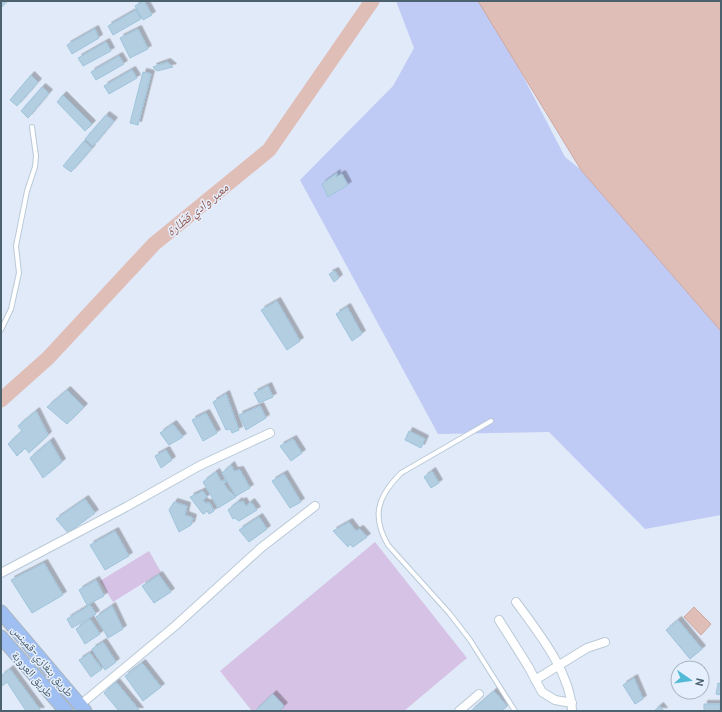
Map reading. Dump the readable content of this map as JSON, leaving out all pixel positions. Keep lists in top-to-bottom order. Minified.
{"streets":{"main road":["طريق بنغازي-قمينس","طريق العروبة"]},"water":["معبر وادي قطّارة"],"north":"right"}
